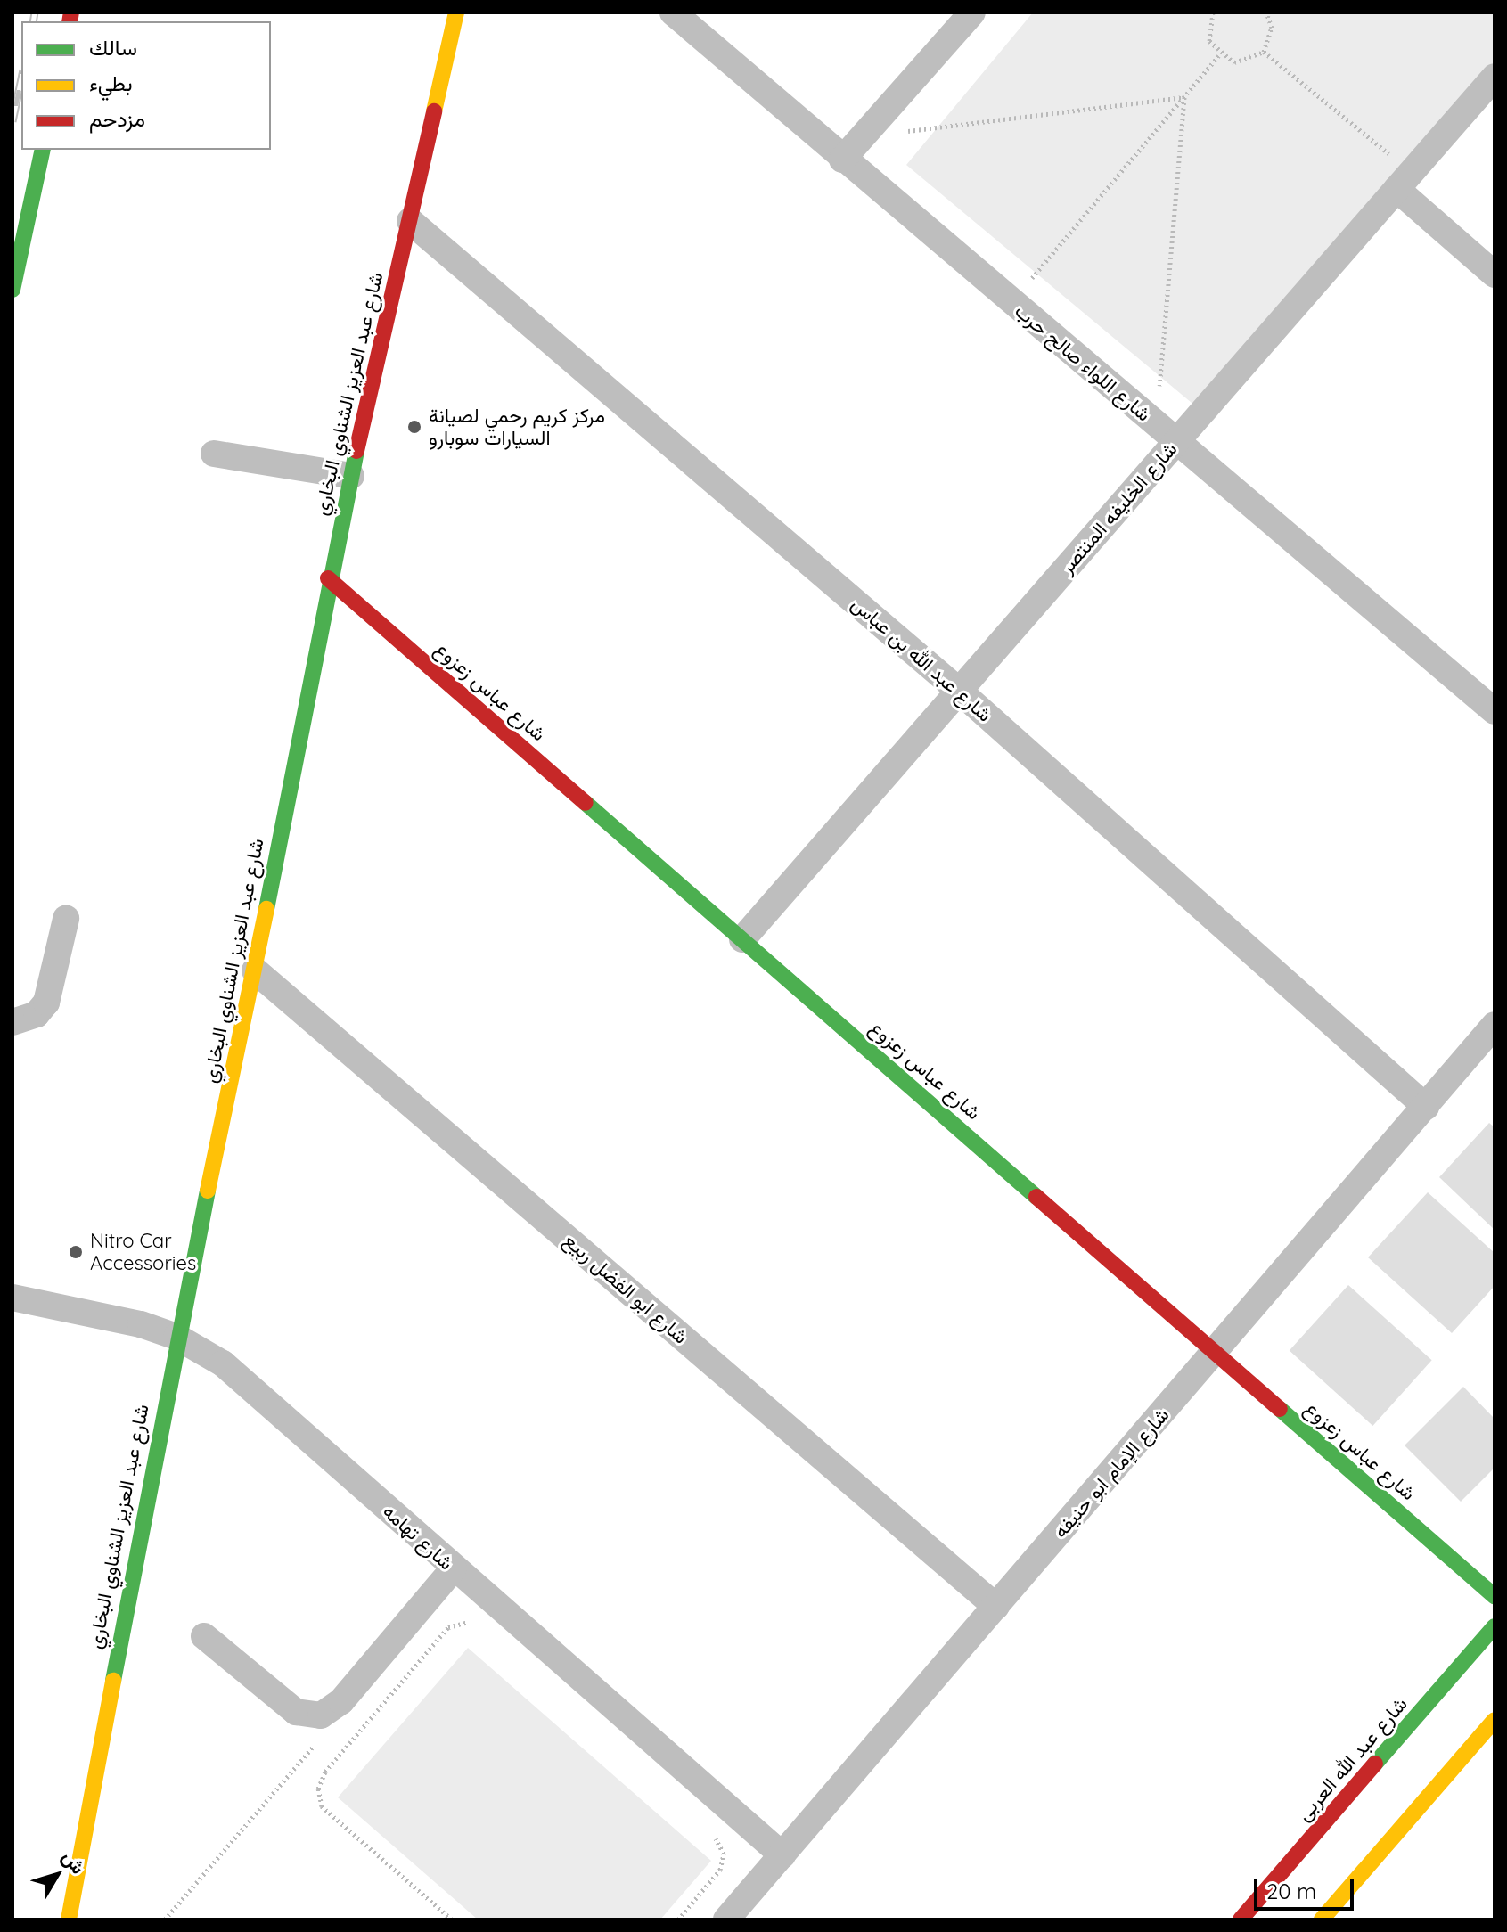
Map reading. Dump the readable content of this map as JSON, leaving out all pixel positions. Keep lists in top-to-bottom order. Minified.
{"streets":{"street":["شارع اللواء صالح حرب","شارع عبد العزيز الشناوي البخاري","شارع الخليفه المنتصر","شارع عبد الله بن عباس","شارع عباس زعزوع","شارع ابو الفضل ربيع","شارع الإمام ابو حنيفه","شارع تهامه","شارع عبد الله العربى"]},"crossings":[["شارع اللواء صالح حرب","شارع الخليفه المنتصر"],["شارع عبد العزيز الشناوي البخاري","شارع عبد الله بن عباس"],["شارع عبد العزيز الشناوي البخاري","شارع عباس زعزوع"],["شارع عبد العزيز الشناوي البخاري","شارع ابو الفضل ربيع"],["شارع عبد العزيز الشناوي البخاري","شارع تهامه"],["شارع الخليفه المنتصر","شارع عبد الله بن عباس"],["شارع الخليفه المنتصر","شارع عباس زعزوع"],["شارع عبد الله بن عباس","شارع الإمام ابو حنيفه"],["شارع عباس زعزوع","شارع الإمام ابو حنيفه"],["شارع ابو الفضل ربيع","شارع الإمام ابو حنيفه"],["شارع الإمام ابو حنيفه","شارع تهامه"]],"places":["مركز كريم رحمي لصيانة السيارات سوبارو","Nitro Car Accessories"],"legend":["سالك","بطيء","مزدحم"],"scale_bar":"20 m","north":"top right"}
